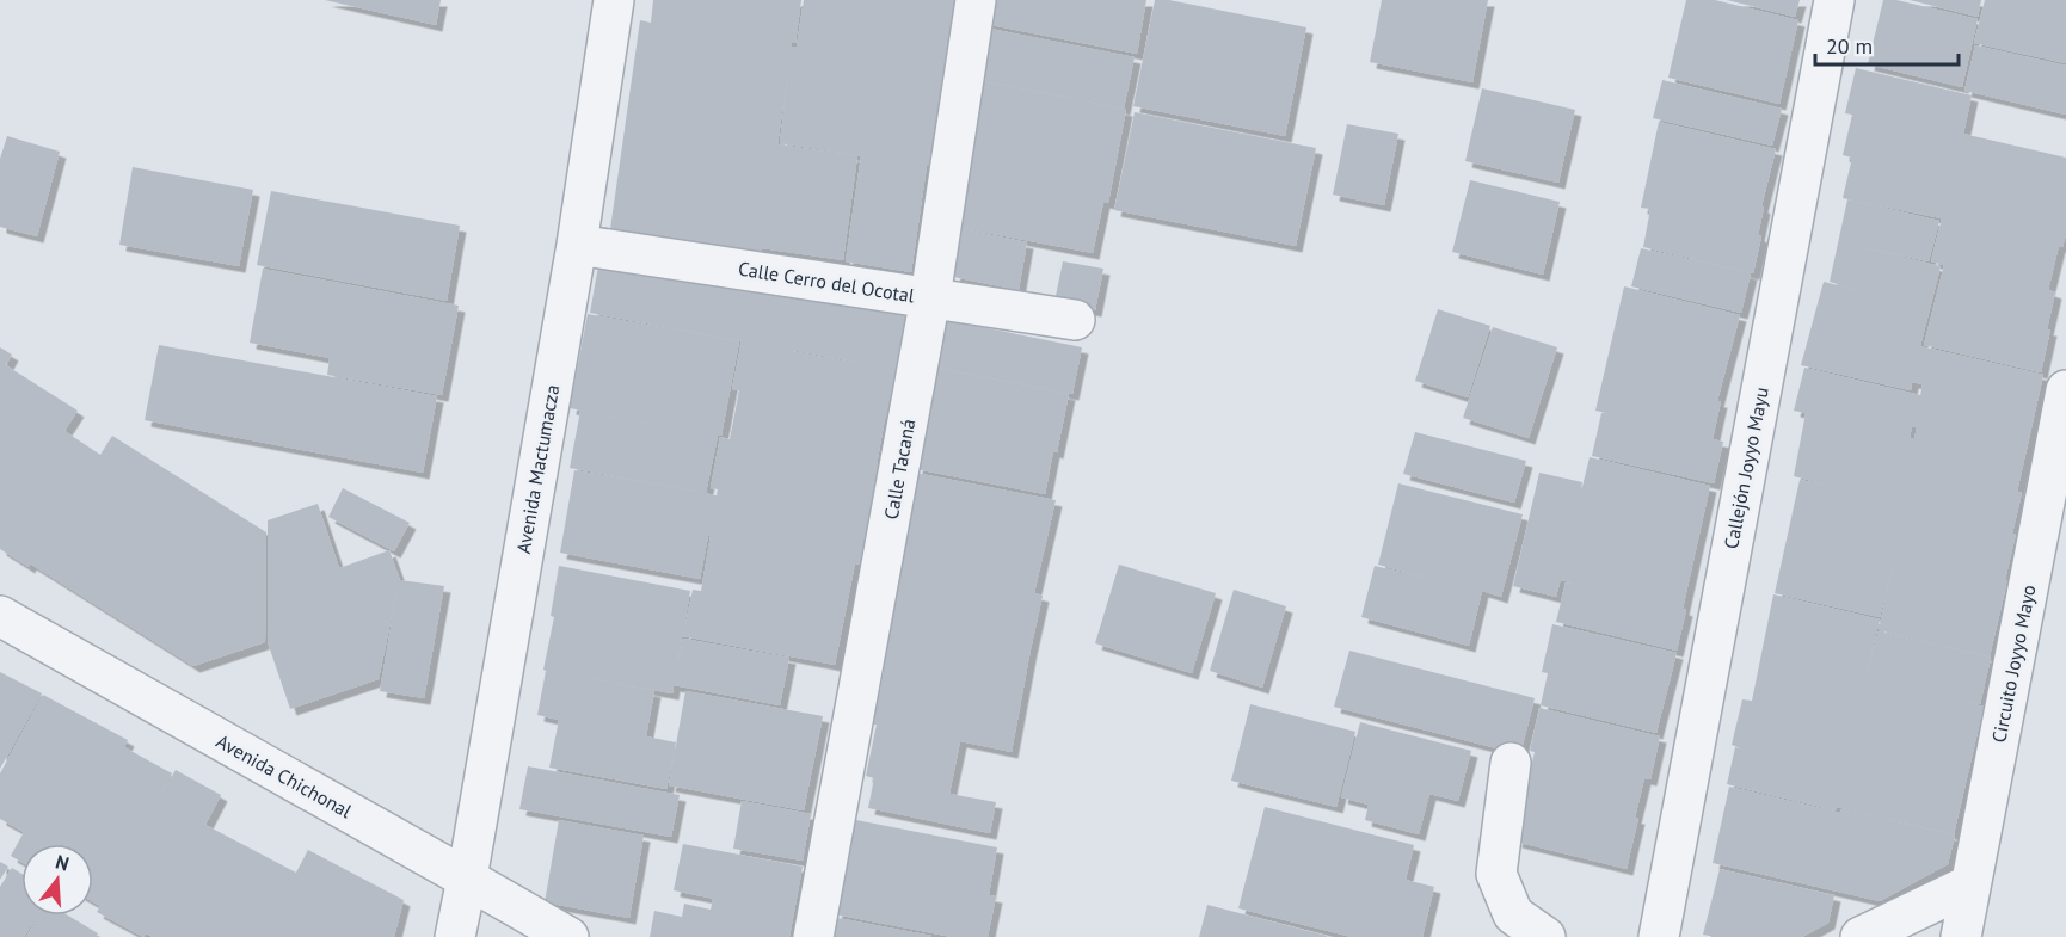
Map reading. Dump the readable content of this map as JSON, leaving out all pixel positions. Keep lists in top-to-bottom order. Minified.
{"streets":{"street":["Calle Cerro del Ocotal","Callejón Joyyo Mayu","Avenida Mactumacza","Calle Tacaná","Circuito Joyyo Mayo","Avenida Chichonal"]},"crossings":[["Calle Cerro del Ocotal","Avenida Mactumacza"],["Calle Cerro del Ocotal","Calle Tacaná"],["Avenida Mactumacza","Avenida Chichonal"]],"scale_bar":"20 m","north":"top"}
